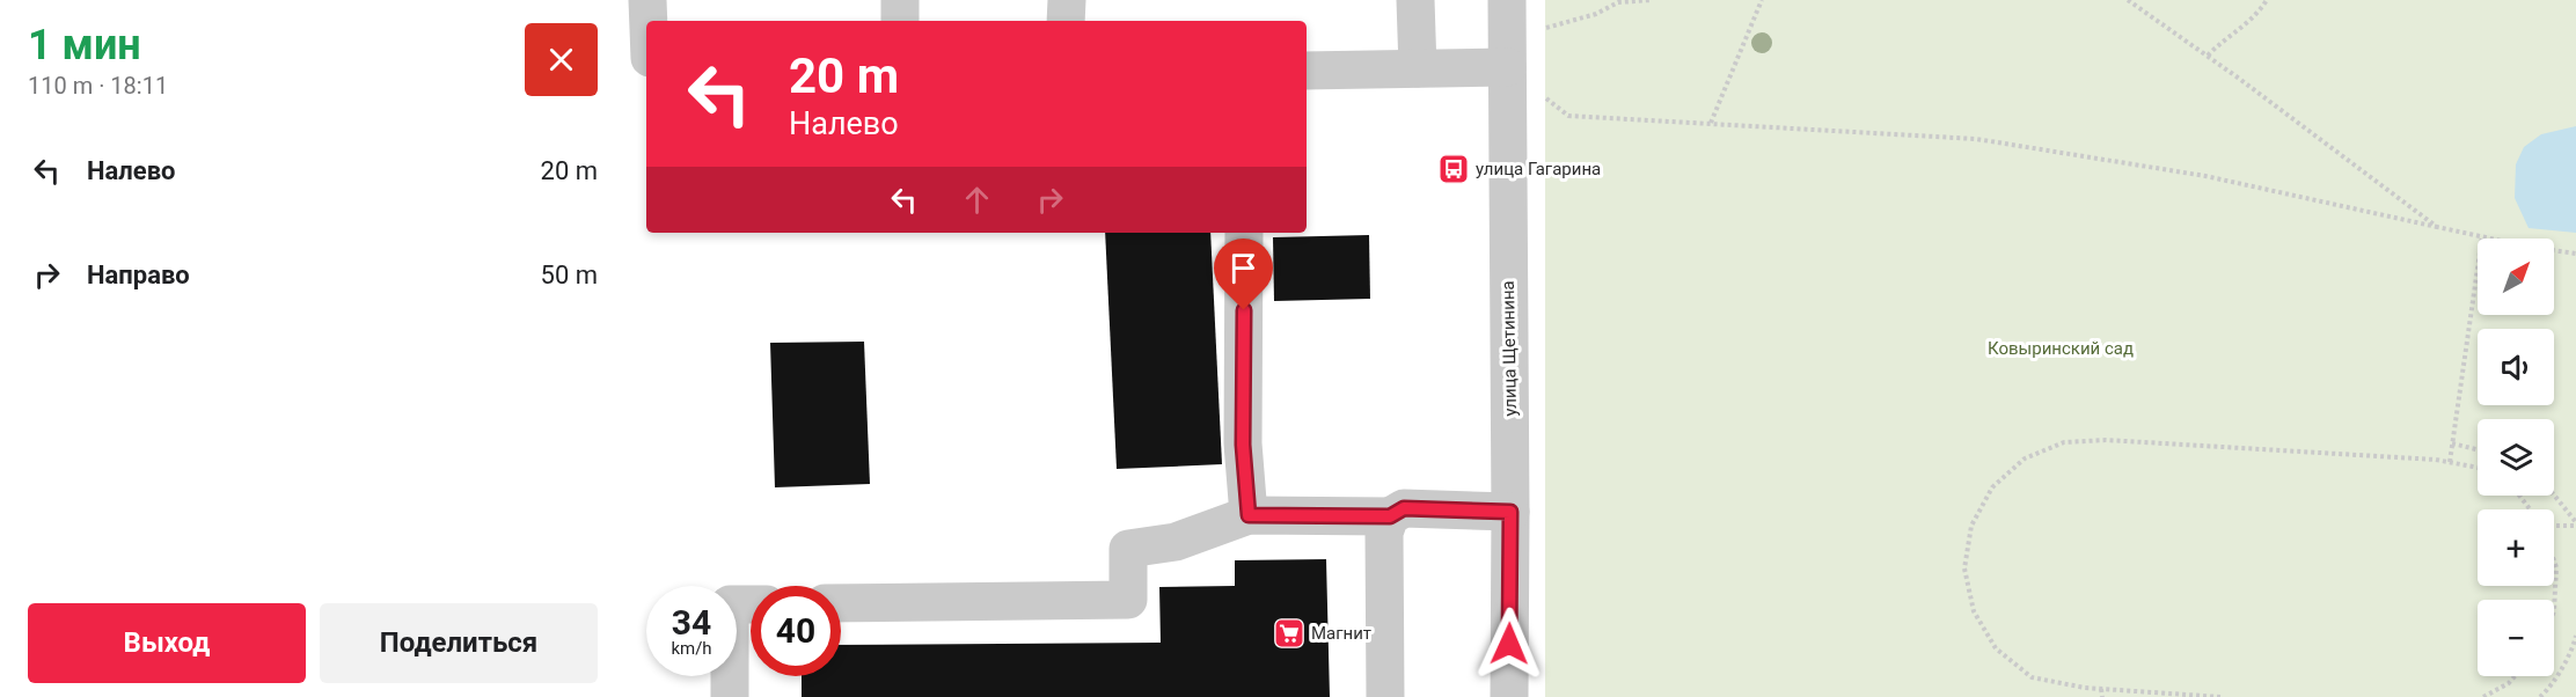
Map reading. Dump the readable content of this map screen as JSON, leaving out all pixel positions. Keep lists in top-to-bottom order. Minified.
{"streets":{"street":["улица Щетинина"]},"parks":["Ковыринский сад"],"places":{"bus stop":["улица Гагарина"],"supermarket":["Магнит"]},"north":"top right","page":{"heading":["1 мин","110 m · 18:11"],"turn":["20 m","Налево"],"list":[{"name":"Налево","value":"20 m"},{"name":"Направо","value":"50 m"}],"map_buttons":["+","−"],"speed":"34 km/h","limit":"40","buttons":["Выход","Поделиться"]}}
